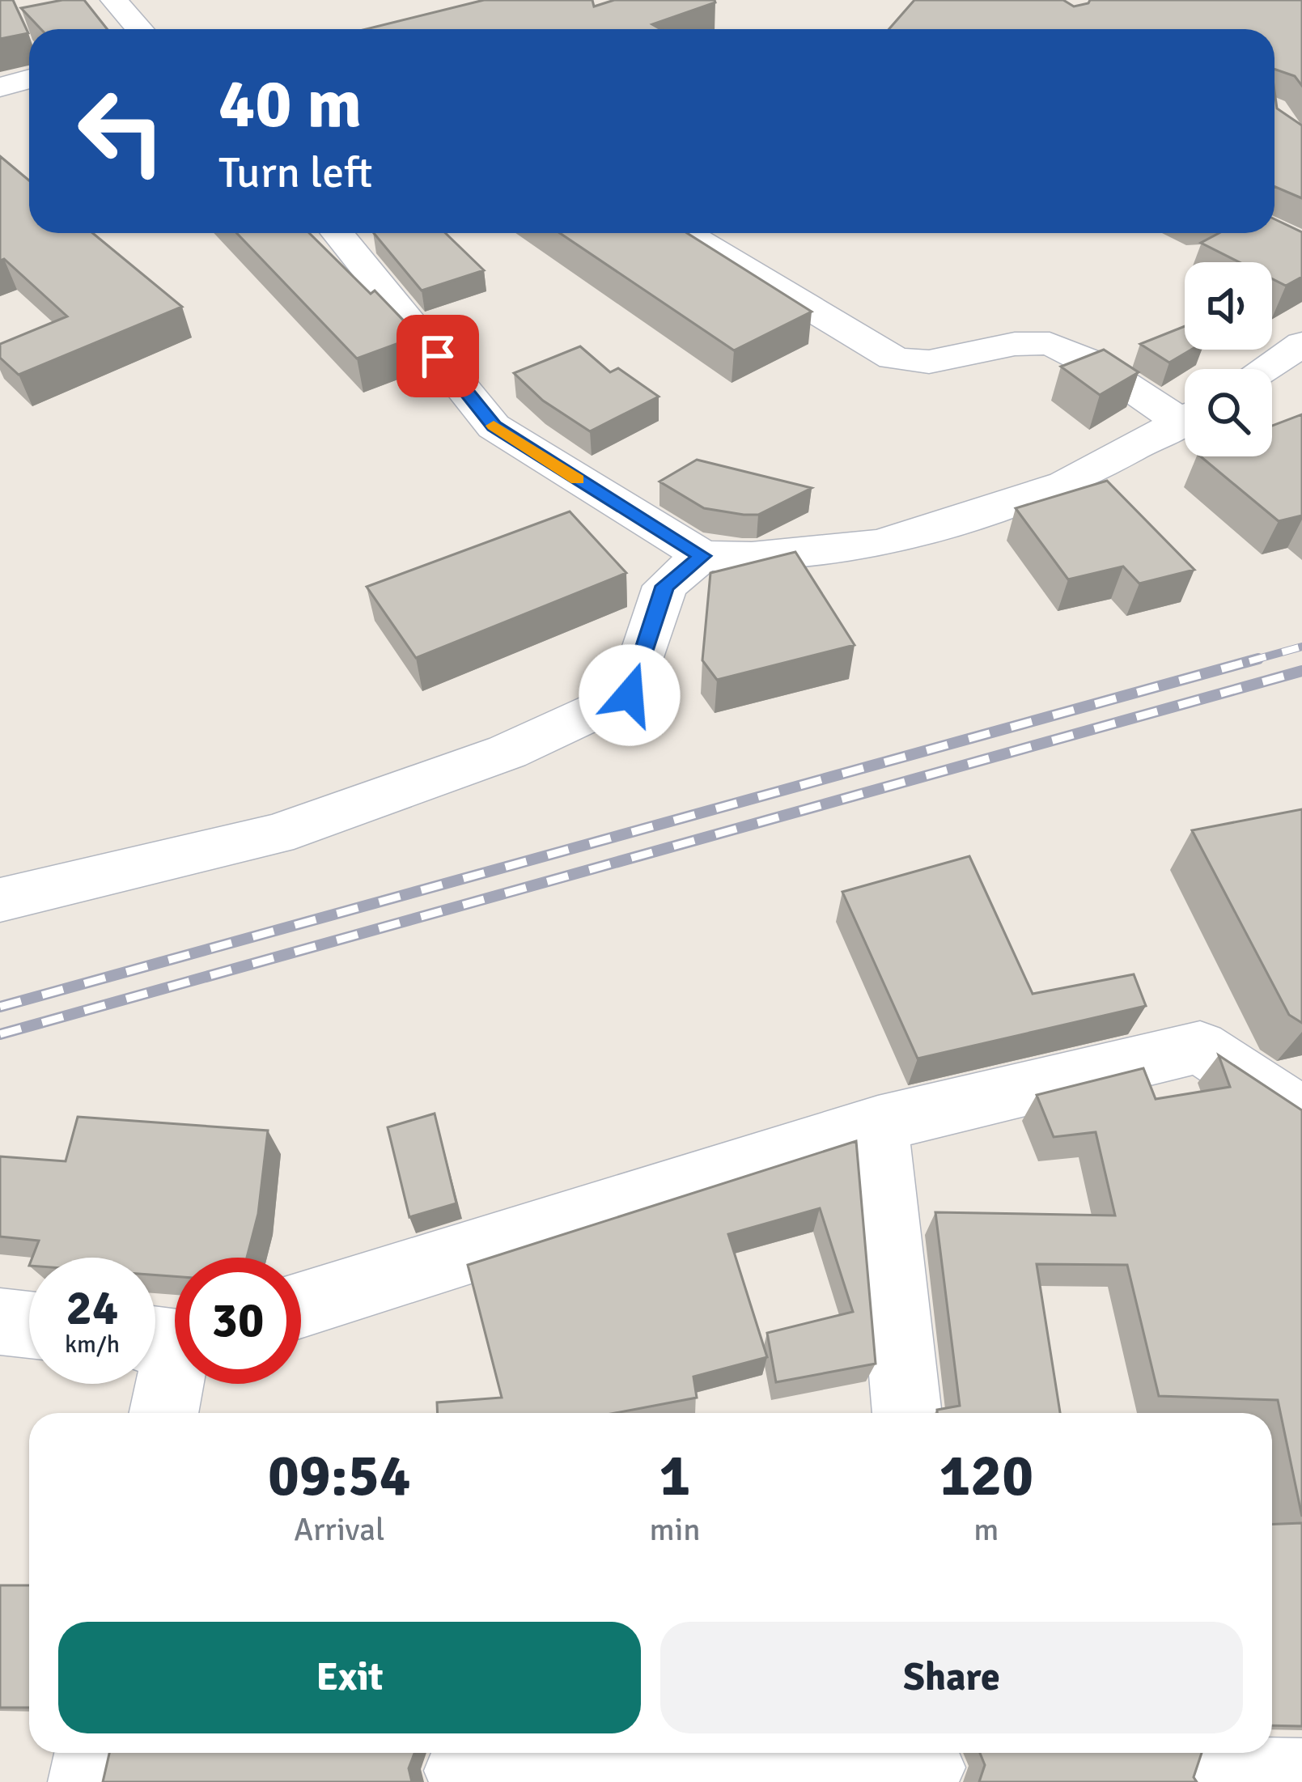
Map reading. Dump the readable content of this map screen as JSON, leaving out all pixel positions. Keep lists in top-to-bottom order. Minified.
{"page":{"turn":["40 m","Turn left"],"speed":"24 km/h","limit":"30","eta":["09:54","Arrival","1","min","120","m"],"buttons":["Exit","Share"]}}
